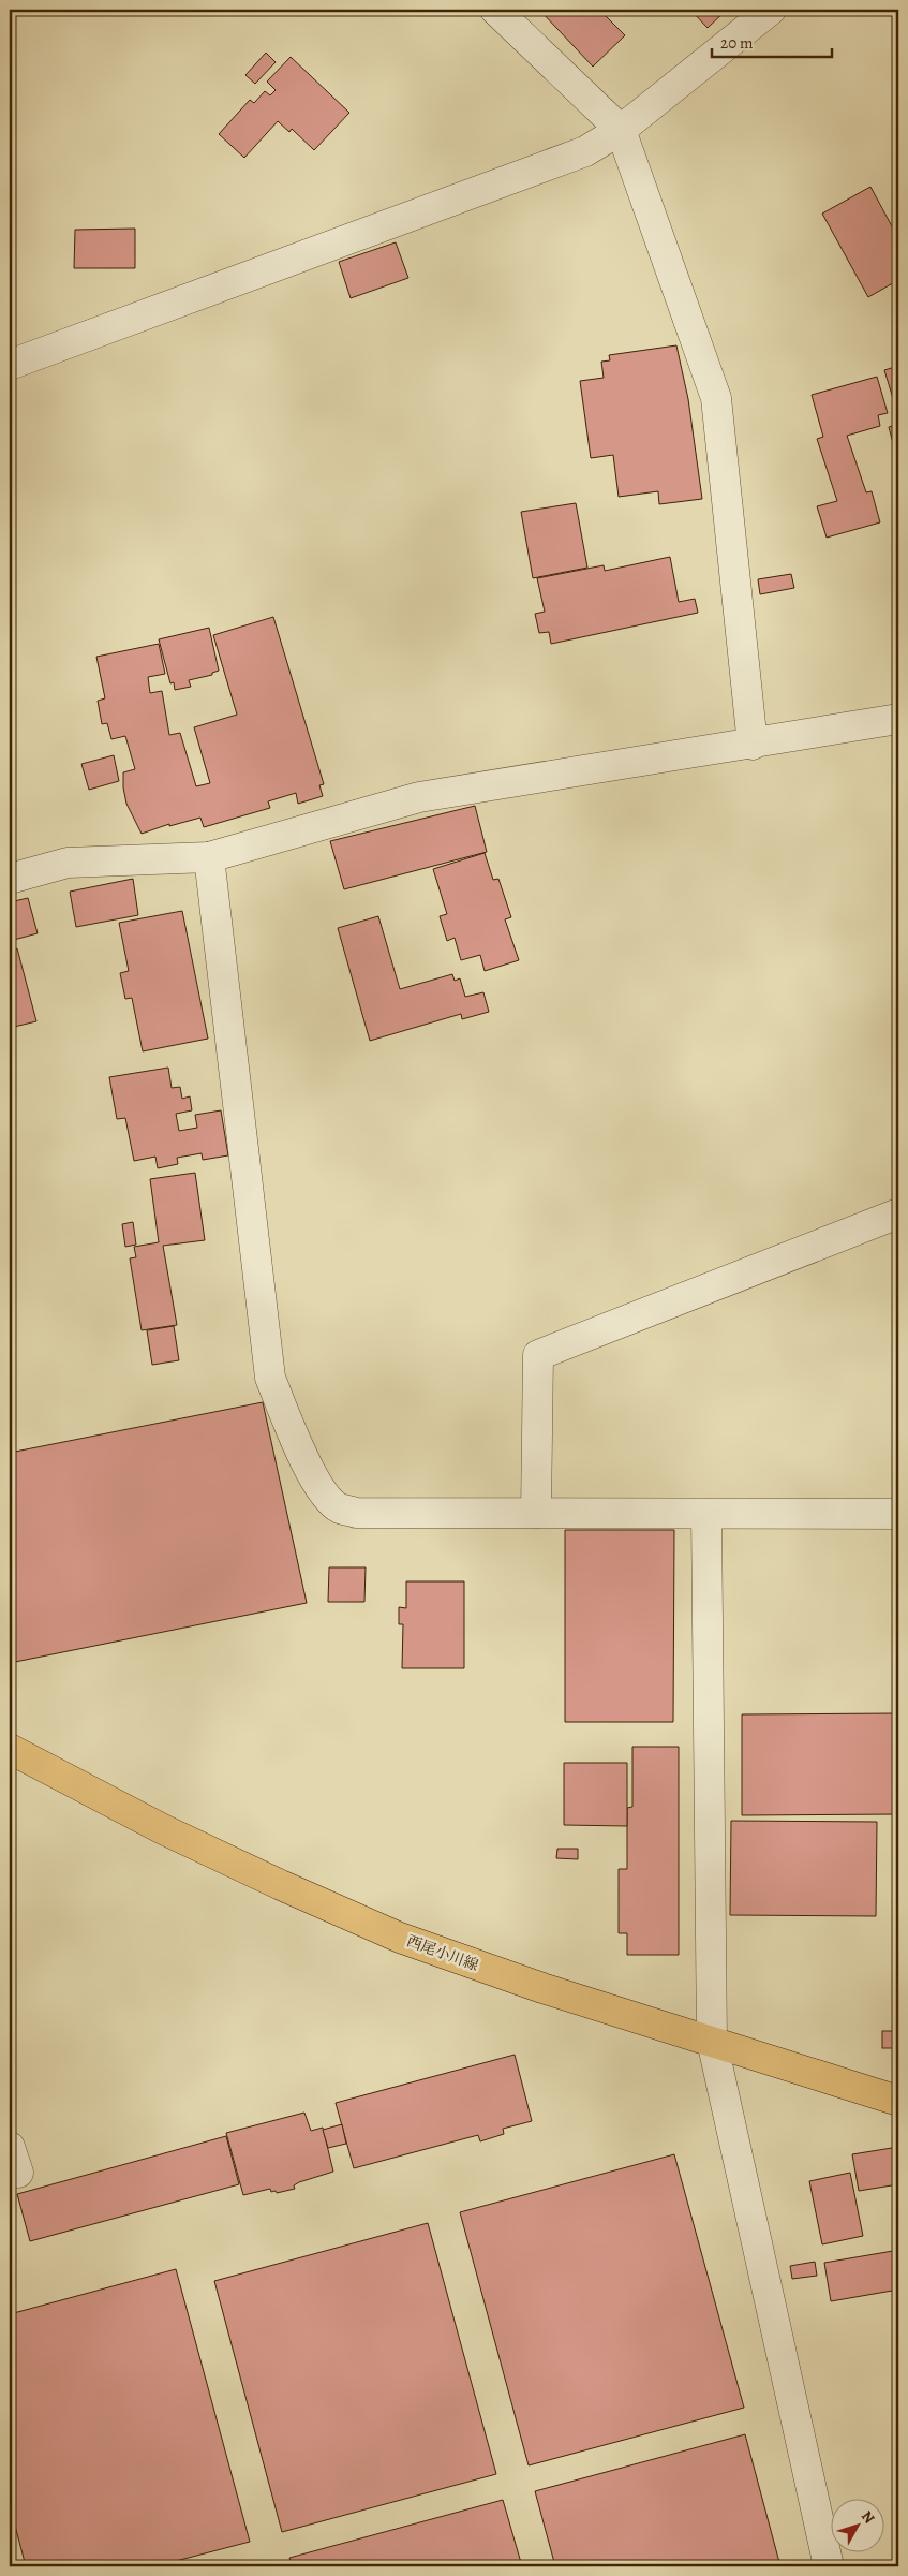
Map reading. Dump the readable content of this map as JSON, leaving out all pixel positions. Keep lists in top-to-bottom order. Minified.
{"streets":{"main road":["西尾小川線"]},"scale_bar":"20 m","north":"top right"}
